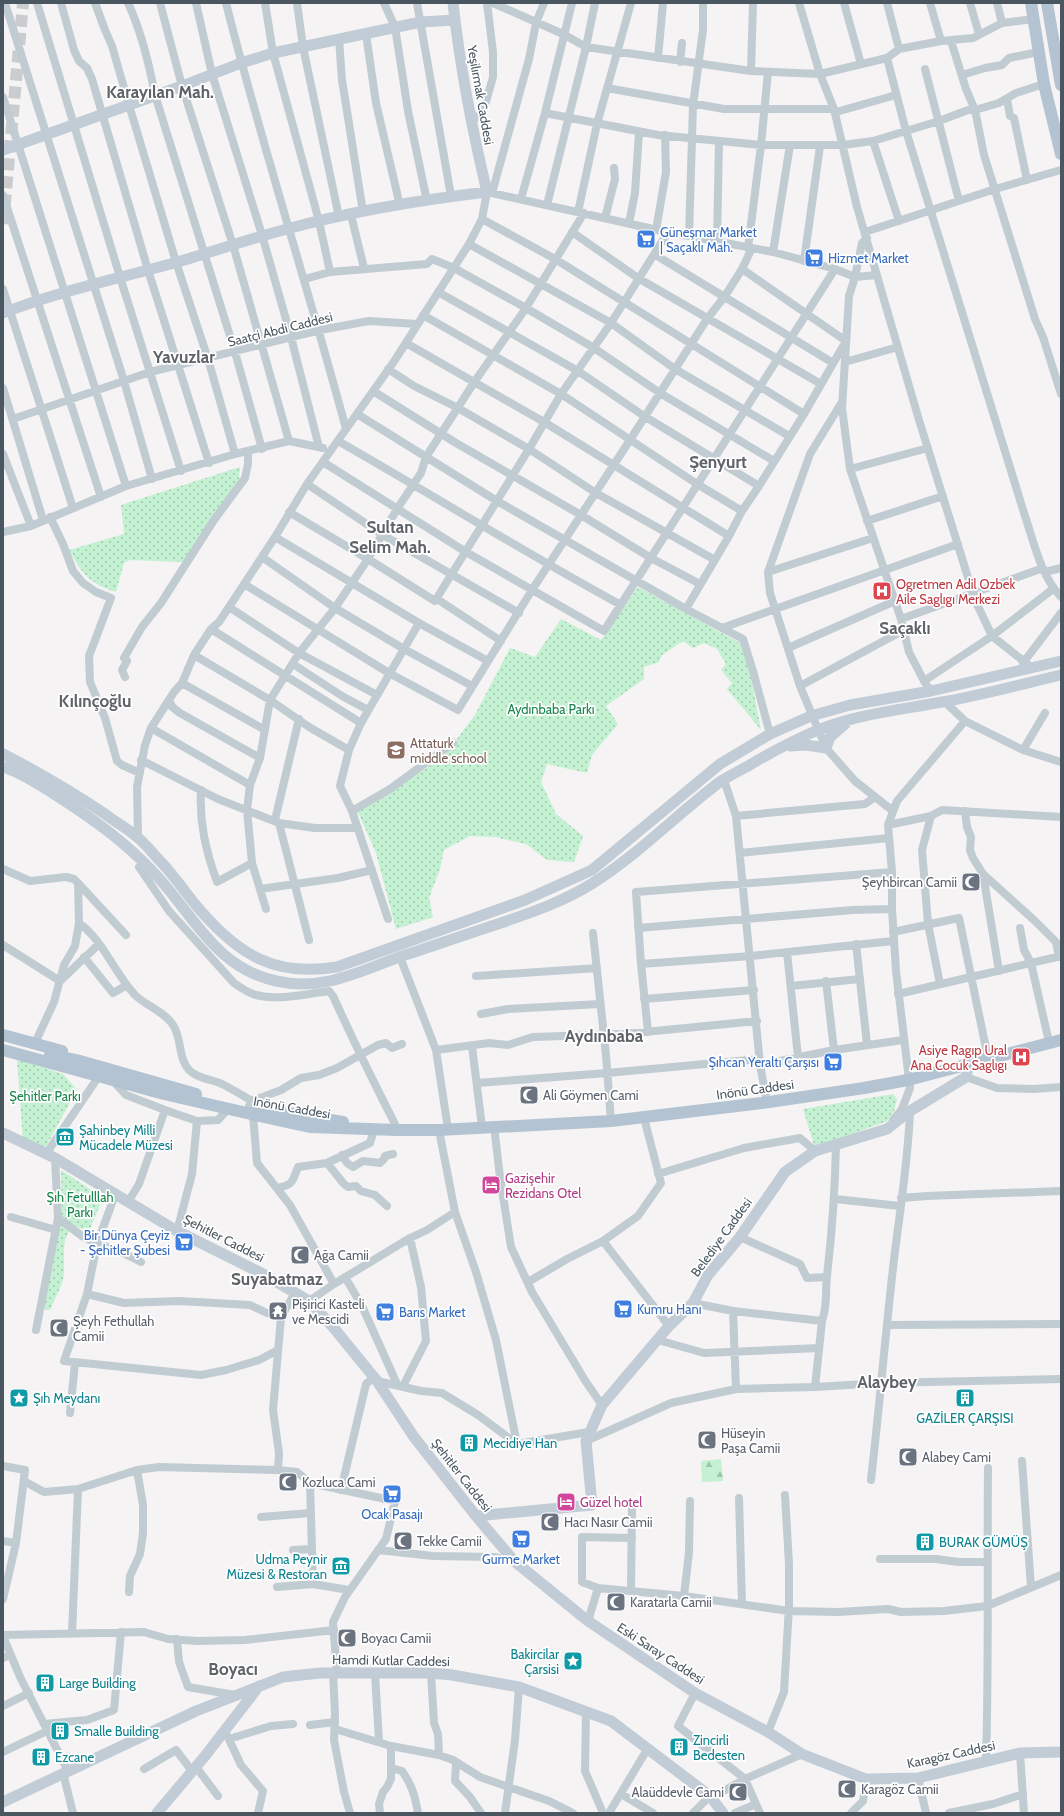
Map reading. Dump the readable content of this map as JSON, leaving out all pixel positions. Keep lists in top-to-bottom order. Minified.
{"streets":{"main road":["Inönü Caddesi"],"street":["Yeşilırmak Caddesi","Saatçi Abdi Caddesi","Belediye Caddesi","Şehitler Caddesi","Eski Saray Caddesi","Hamdi Kutlar Caddesi","Karagöz Caddesi"]},"crossings":[["Şehitler Caddesi","Eski Saray Caddesi"],["Eski Saray Caddesi","Karagöz Caddesi"]],"districts":["Karayılan Mah.","Yavuzlar","Şenyurt","Sultan Selim Mah.","Saçaklı","Kılınçoğlu","Aydınbaba","Suyabatmaz","Alaybey","Boyacı"],"parks":["Aydınbaba Parkı","Şehitler Parkı","Şıh Fetulllah Parkı"],"places":{"supermarket":["Güneşmar Market | Saçaklı Mah.","Hizmet Market","Şıhcan Yeraltı Çarşısı","Bir Dünya Çeyiz - Şehitler Şubesi","Kumru Hanı","Barıs Market","Ocak Pasajı","Gurme Market"],"hospital":["Ogretmen Adil Ozbek Aile Saglıgı Merkezi","Asiye Ragıp Ural Ana Cocuk Saglıgı"],"school or university":["Attaturk middle school"],"mosque":["Şeyhbircan Camii","Ali Göymen Cami","Ağa Camii","Şeyh Fethullah Camii","Hüseyin Paşa Camii","Alabey Cami","Kozluca Cami","Hacı Nasır Camii","Tekke Camii","Karatarla Camii","Boyacı Camii","Karagöz Camii","Alaüddevle Cami"],"museum":["Şahinbey Milli Mücadele Müzesi","Udma Peynir Müzesi & Restoran"],"hotel":["Gazişehir Rezidans Otel","Güzel hotel"],"temple":["Pişirici Kasteli ve Mescidi"],"place":["Şıh Meydanı","Bakircilar Çarsisi"],"building":["GAZİLER ÇARŞISI","Mecidiye Han","BURAK GÜMÜŞ","Large Building","Smalle Building","Zincirli Bedesten","Ezcane"]}}
